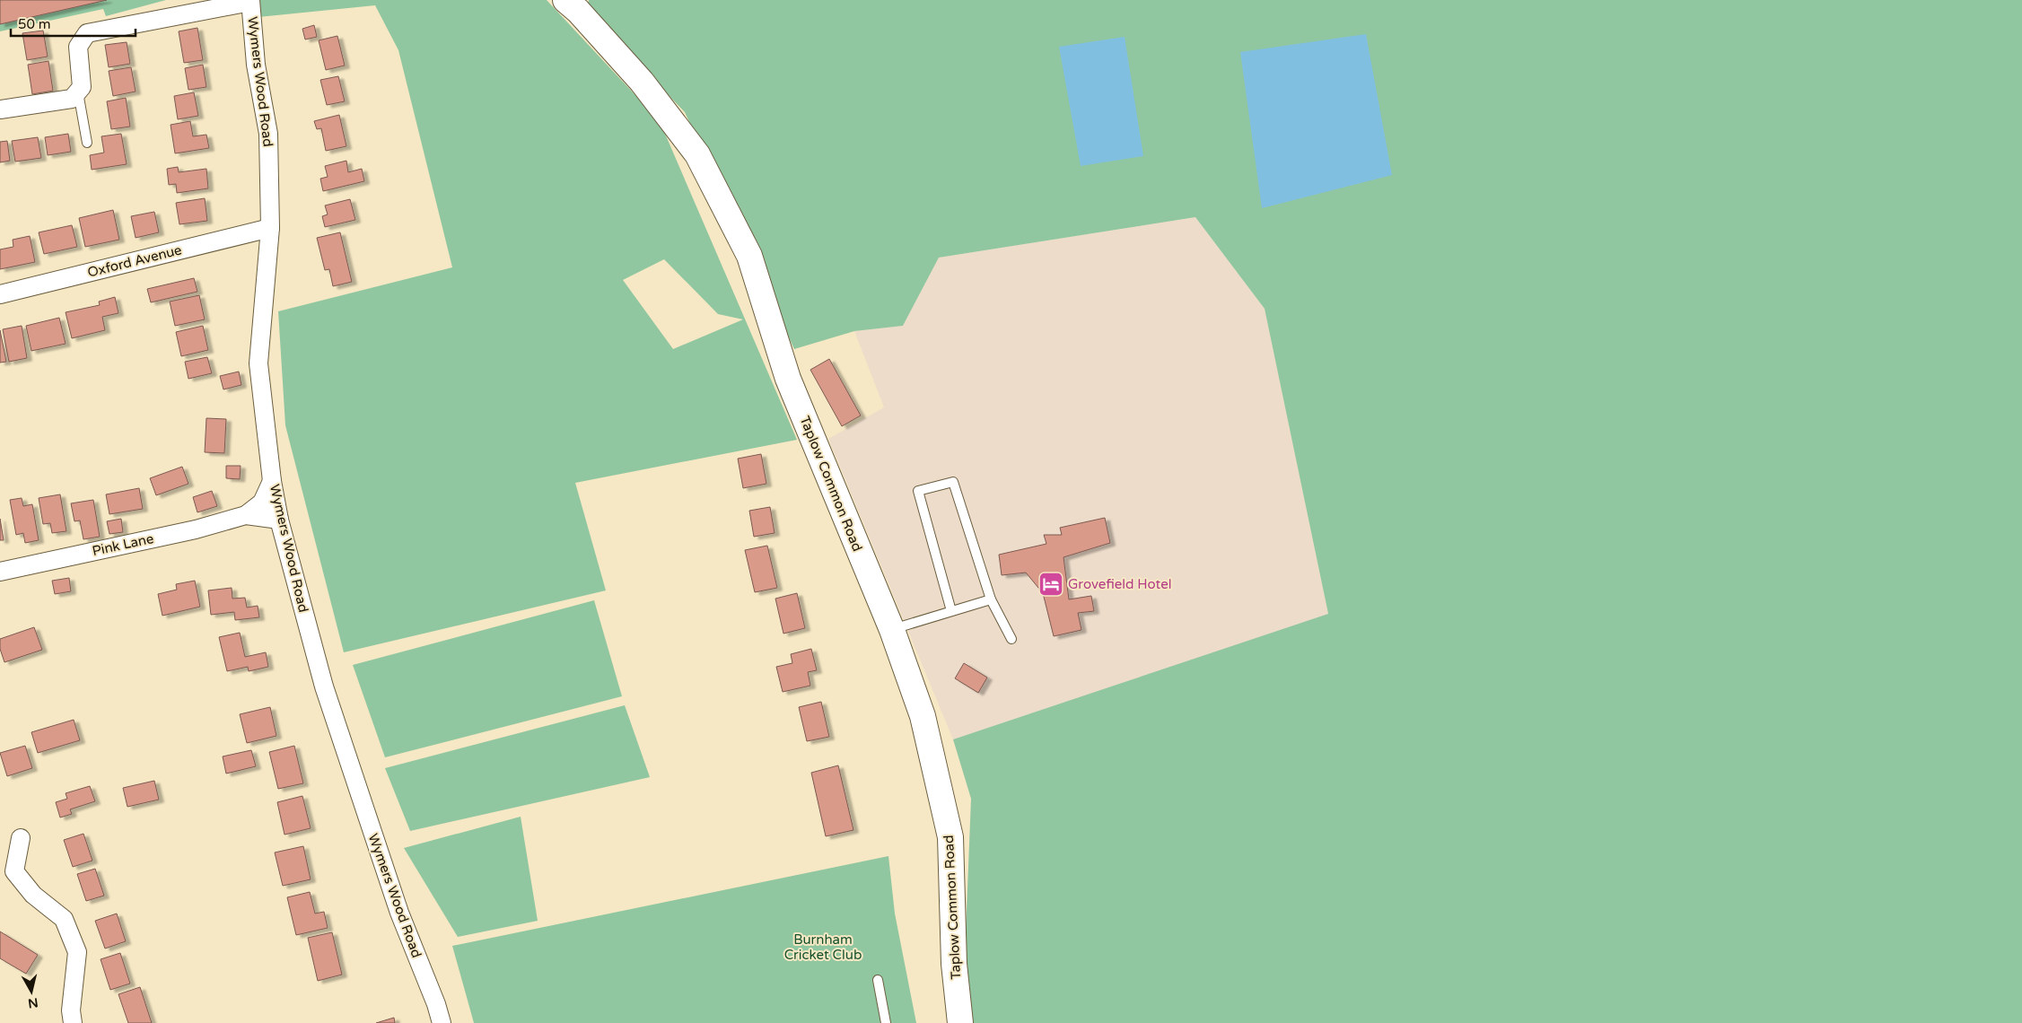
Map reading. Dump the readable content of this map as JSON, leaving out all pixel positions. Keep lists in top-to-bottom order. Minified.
{"streets":{"street":["Wymers Wood Road","Oxford Avenue","Taplow Common Road","Pink Lane"]},"crossings":[["Wymers Wood Road","Oxford Avenue"],["Wymers Wood Road","Pink Lane"]],"parks":["Burnham Cricket Club"],"places":{"hotel":["Grovefield Hotel"]},"scale_bar":"50 m","north":"bottom"}
